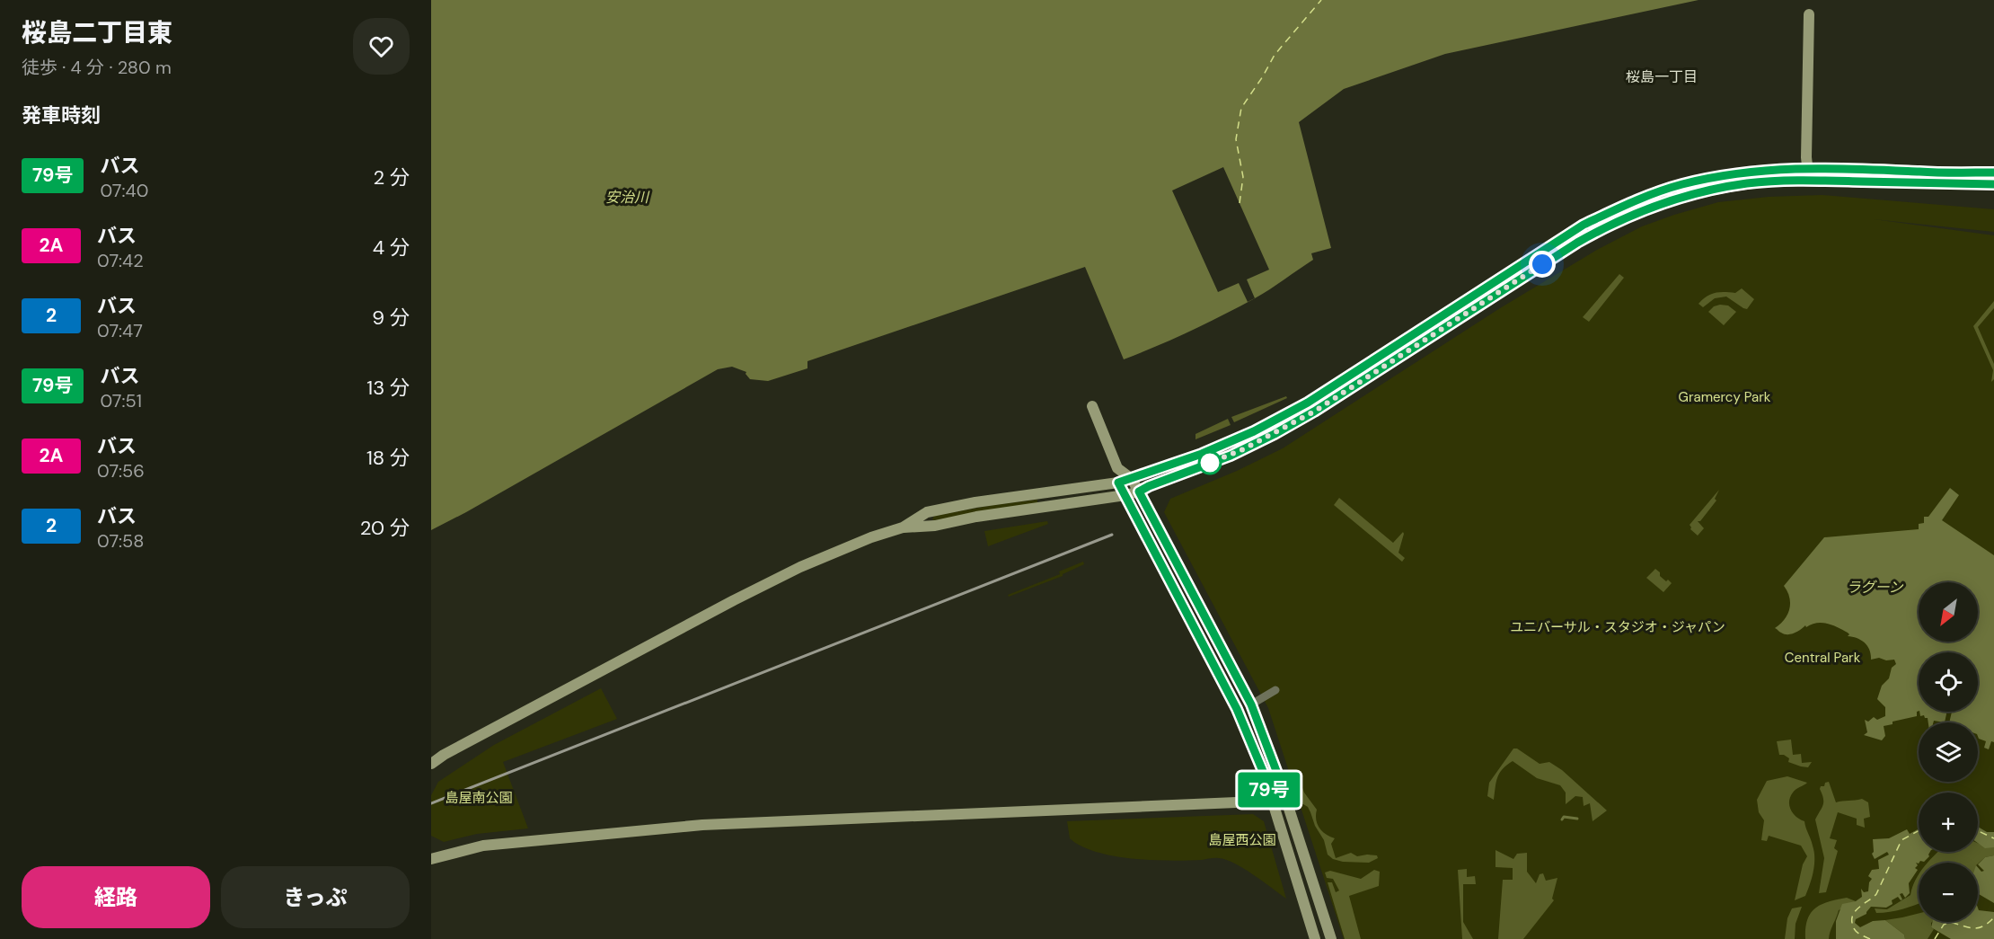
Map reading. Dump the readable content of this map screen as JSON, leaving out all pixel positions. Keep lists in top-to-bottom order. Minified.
{"districts":["桜島一丁目"],"water":["安治川","ラグーン"],"parks":["Gramercy Park","ユニバーサル・スタジオ・ジャパン","Central Park","島屋南公園","島屋西公園"],"lines":["bus line 79号"],"north":"bottom left","page":{"heading":[["桜島二丁目東","徒歩 · 4 分 · 280 m"],"発車時刻"],"on_map":"79号","list":[{"mark":"79号","name":"バス","note":"07:40","value":"2 分"},{"mark":"2A","name":"バス","note":"07:42","value":"4 分"},{"mark":"2","name":"バス","note":"07:47","value":"9 分"},{"mark":"79号","name":"バス","note":"07:51","value":"13 分"},{"mark":"2A","name":"バス","note":"07:56","value":"18 分"},{"mark":"2","name":"バス","note":"07:58","value":"20 分"}],"map_buttons":["+","−"],"buttons":["経路","きっぷ"]}}
